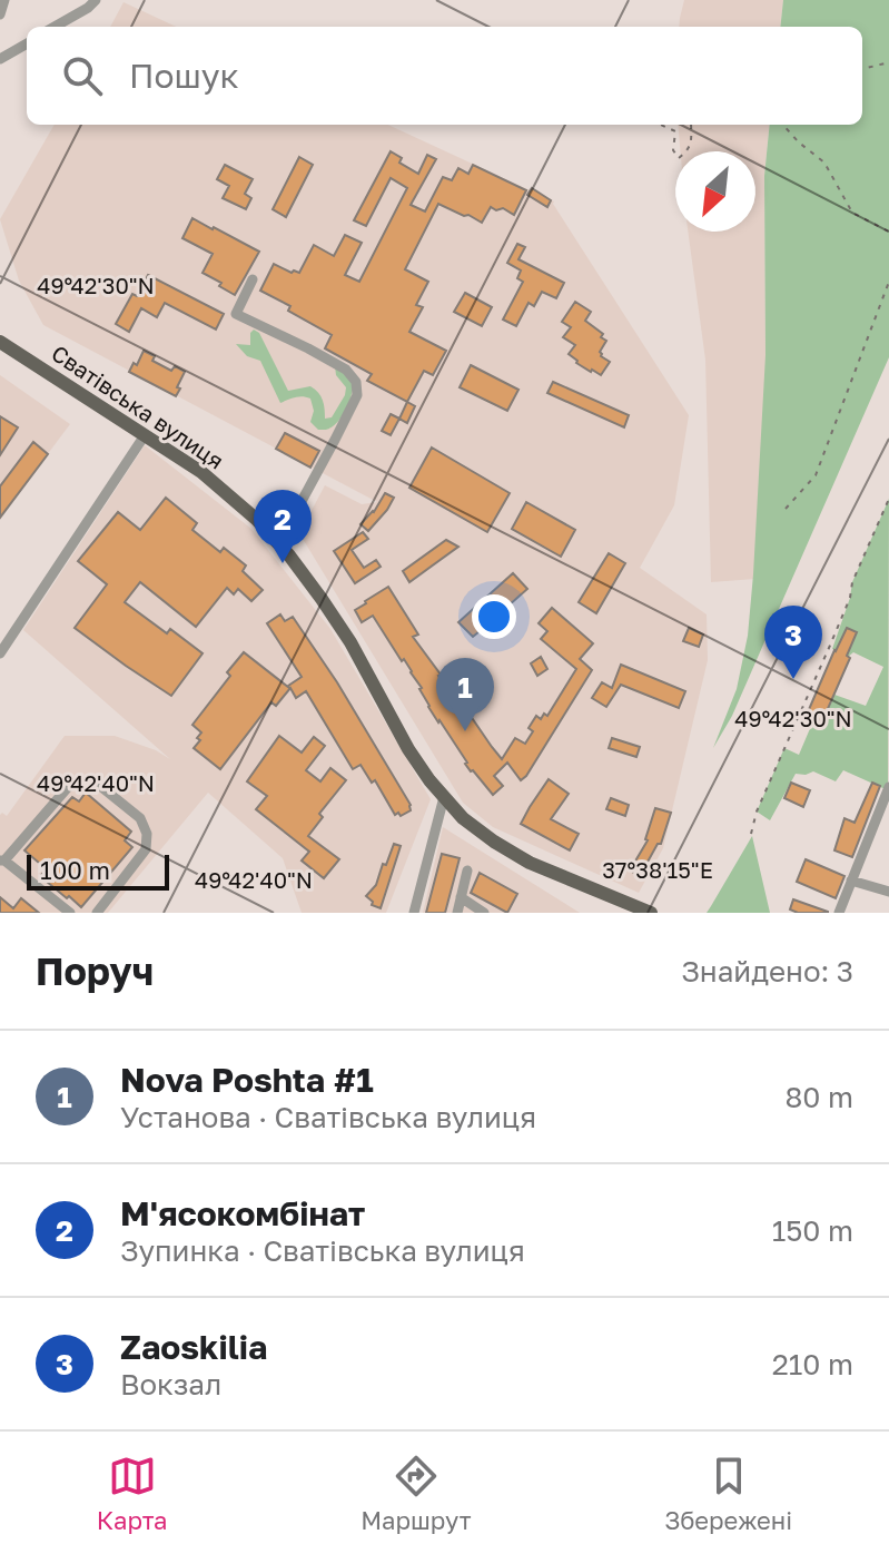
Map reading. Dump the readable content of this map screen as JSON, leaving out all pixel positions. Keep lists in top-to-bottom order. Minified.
{"streets":{"main road":["Сватівська вулиця"]},"scale_bar":"100 m","north":"bottom left","page":{"search":"Пошук","pins":["2","3","1"],"scale":"100 m","heading":["Поруч","Знайдено: 3"],"list":[{"mark":"1","name":"Nova Poshta #1","note":"Установа · Сватівська вулиця","value":"80 m"},{"mark":"2","name":"М'ясокомбінат","note":"Зупинка · Сватівська вулиця","value":"150 m"},{"mark":"3","name":"Zaoskilia","note":"Вокзал","value":"210 m"}],"nav":["Карта","Маршрут","Збережені"]},"coordinates":["49°42'30\"N","49°42'40\"N","37°38'15\"E"]}
